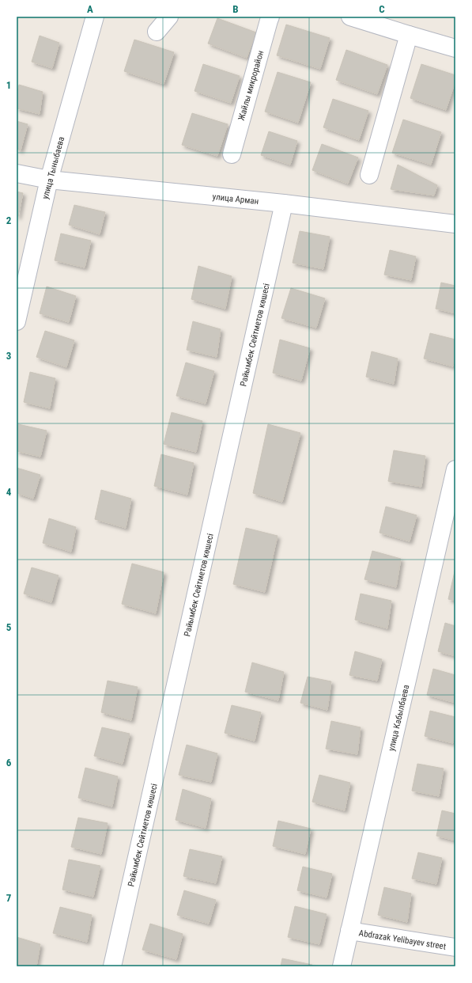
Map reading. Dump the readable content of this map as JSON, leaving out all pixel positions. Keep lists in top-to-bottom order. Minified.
{"streets":{"street":["Жайлы микрорайон","улица Тыныбаева","улица Арман","Райымбек Сейтметов көшесі","улица Кабылбаева","Abdrazak Yelibayev street"]},"crossings":[["улица Тыныбаева","улица Арман"],["улица Арман","Райымбек Сейтметов көшесі"],["улица Кабылбаева","Abdrazak Yelibayev street"]],"grid":{"columns":["A","B","C"],"rows":["1","2","3","4","5","6","7"]}}
